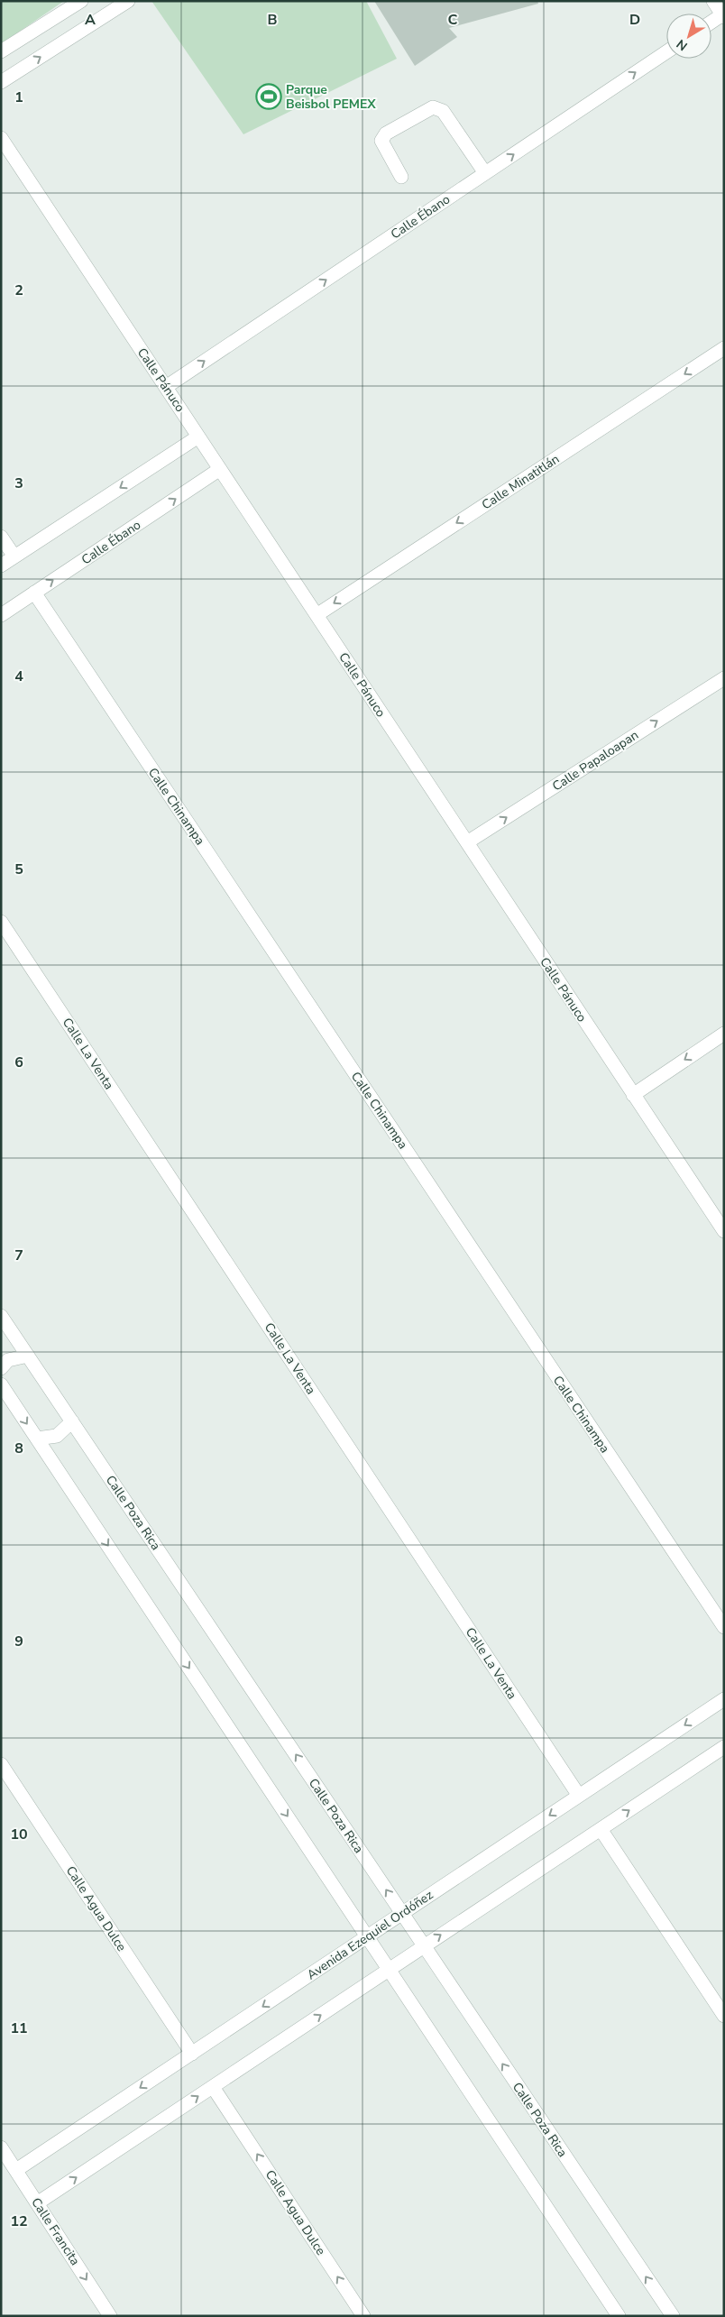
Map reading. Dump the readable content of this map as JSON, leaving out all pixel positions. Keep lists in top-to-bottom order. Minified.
{"streets":{"street":["Calle Ébano","Calle Pánuco","Calle Minatitlán","Calle Papaloapan","Calle Chinampa","Calle La Venta","Calle Poza Rica","Calle Agua Dulce","Avenida Ezequiel Ordóñez","Calle Francita"]},"crossings":[["Calle Ébano","Calle Pánuco"],["Calle Ébano","Calle Chinampa"],["Calle Pánuco","Calle Minatitlán"],["Calle Pánuco","Calle Papaloapan"],["Calle La Venta","Avenida Ezequiel Ordóñez"],["Calle Poza Rica","Avenida Ezequiel Ordóñez"],["Calle Agua Dulce","Avenida Ezequiel Ordóñez"],["Avenida Ezequiel Ordóñez","Calle Francita"]],"one_way":["Calle Ébano","Calle Minatitlán","Calle Papaloapan","Calle Agua Dulce","Calle Francita"],"places":{"sports":["Parque Beisbol PEMEX"]},"north":"bottom left","grid":{"columns":["A","B","C","D"],"rows":["1","2","3","4","5","6","7","8","9","10","11","12"]}}
